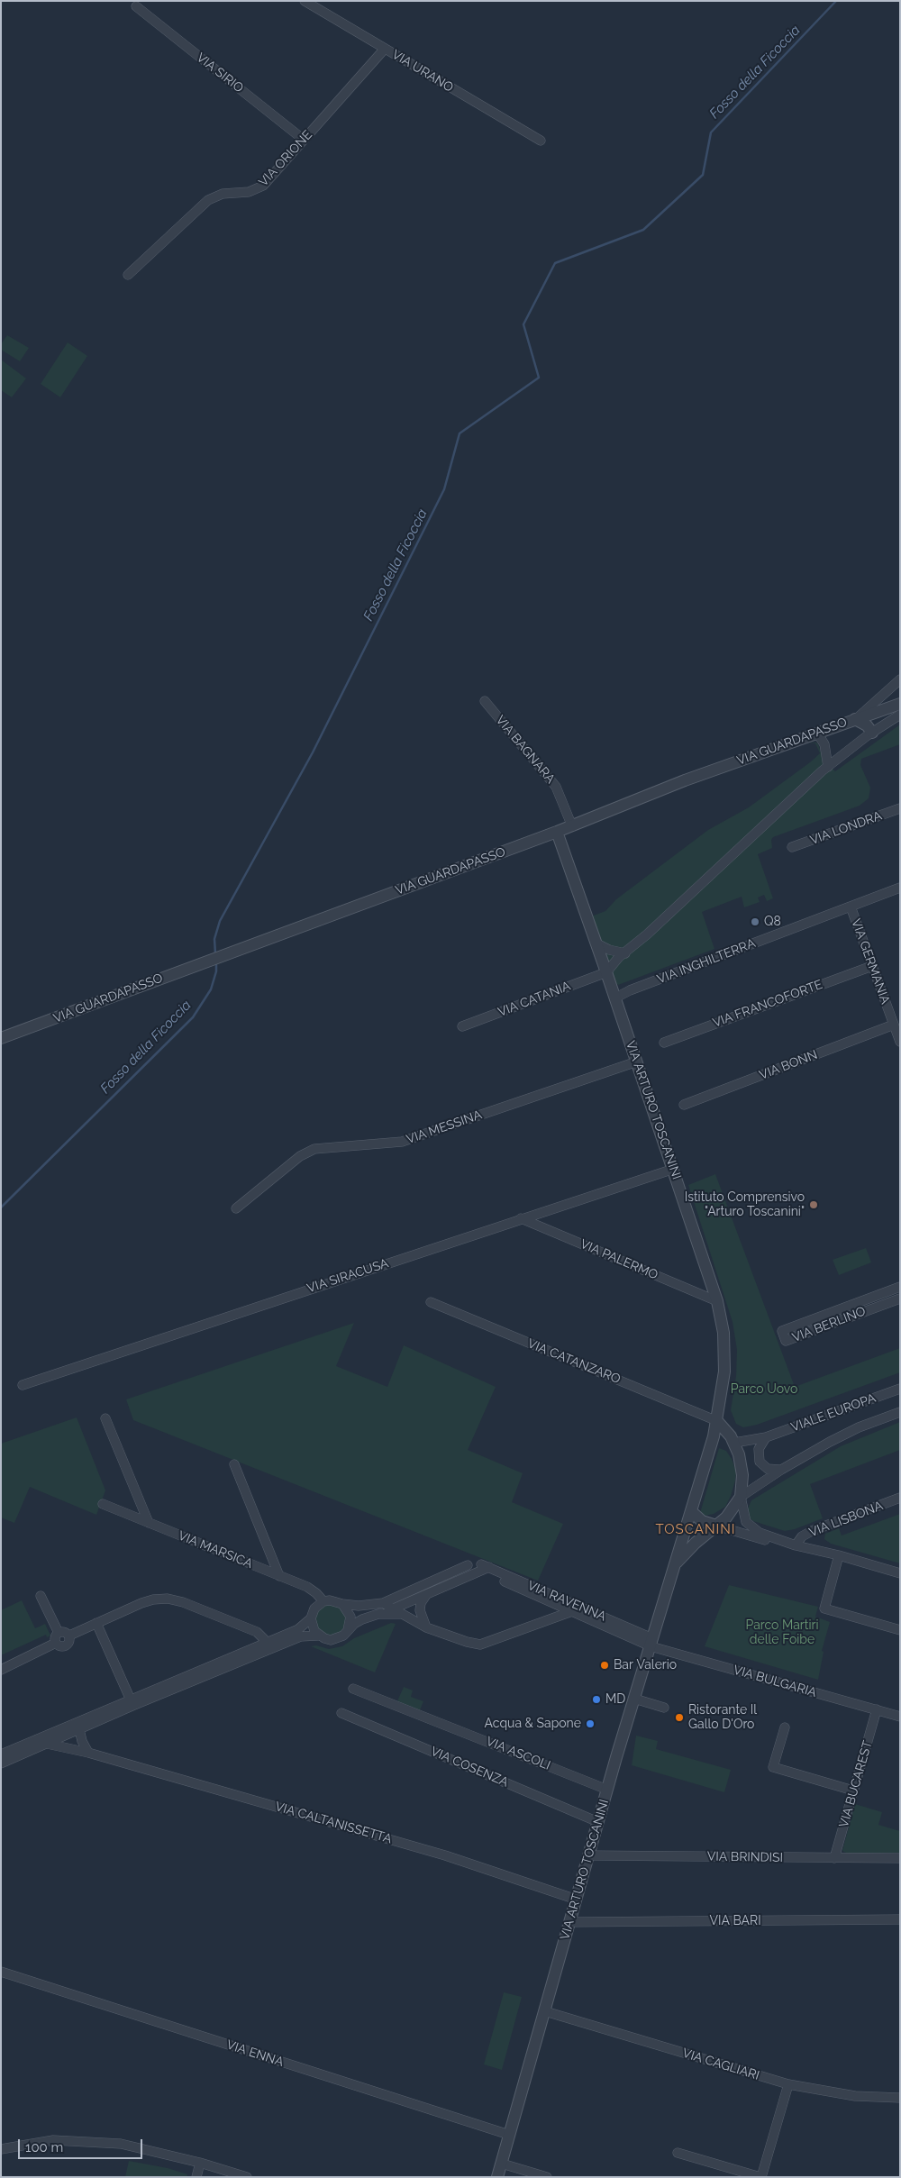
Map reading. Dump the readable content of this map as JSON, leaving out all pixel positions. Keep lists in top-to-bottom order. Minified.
{"streets":{"street":["VIA URANO","VIA SIRIO","VIA ORIONE","VIA GUARDAPASSO","VIA BAGNARA","VIA LONDRA","VIA INGHILTERRA","VIA GERMANIA","VIA CATANIA","VIA FRANCOFORTE","VIA BONN","VIA ARTURO TOSCANINI","VIA MESSINA","VIA PALERMO","VIA SIRACUSA","VIA BERLINO","VIA CATANZARO","VIALE EUROPA","VIA LISBONA","VIA MARSICA","VIA RAVENNA","VIA BULGARIA","VIA ASCOLI","VIA COSENZA","VIA BUCAREST","VIA CALTANISSETTA","VIA BRINDISI","VIA BARI","VIA ENNA","VIA CAGLIARI"]},"crossings":[["VIA URANO","VIA ORIONE"],["VIA SIRIO","VIA ORIONE"],["VIA GUARDAPASSO","VIA BAGNARA"],["VIA GUARDAPASSO","VIA ARTURO TOSCANINI"],["VIA INGHILTERRA","VIA GERMANIA"],["VIA INGHILTERRA","VIA ARTURO TOSCANINI"],["VIA GERMANIA","VIA FRANCOFORTE"],["VIA GERMANIA","VIA BONN"],["VIA CATANIA","VIA ARTURO TOSCANINI"],["VIA ARTURO TOSCANINI","VIA MESSINA"],["VIA ARTURO TOSCANINI","VIA PALERMO"],["VIA ARTURO TOSCANINI","VIA SIRACUSA"],["VIA ARTURO TOSCANINI","VIA CATANZARO"],["VIA ARTURO TOSCANINI","VIALE EUROPA"],["VIA ARTURO TOSCANINI","VIA RAVENNA"],["VIA ARTURO TOSCANINI","VIA BULGARIA"],["VIA ARTURO TOSCANINI","VIA ASCOLI"],["VIA ARTURO TOSCANINI","VIA COSENZA"],["VIA ARTURO TOSCANINI","VIA CALTANISSETTA"],["VIA ARTURO TOSCANINI","VIA BRINDISI"],["VIA ARTURO TOSCANINI","VIA BARI"],["VIA ARTURO TOSCANINI","VIA ENNA"],["VIA ARTURO TOSCANINI","VIA CAGLIARI"],["VIA PALERMO","VIA SIRACUSA"],["VIA RAVENNA","VIA BULGARIA"],["VIA BULGARIA","VIA BUCAREST"],["VIA BUCAREST","VIA BRINDISI"]],"districts":["TOSCANINI"],"water":["Fosso della Ficoccia"],"parks":["Parco Uovo","Parco Martiri delle Foibe"],"places":["Q8","Istituto Comprensivo \"Arturo Toscanini\"","Bar Valerio","MD","Ristorante Il Gallo D'Oro","Acqua & Sapone"],"scale_bar":"100 m"}
